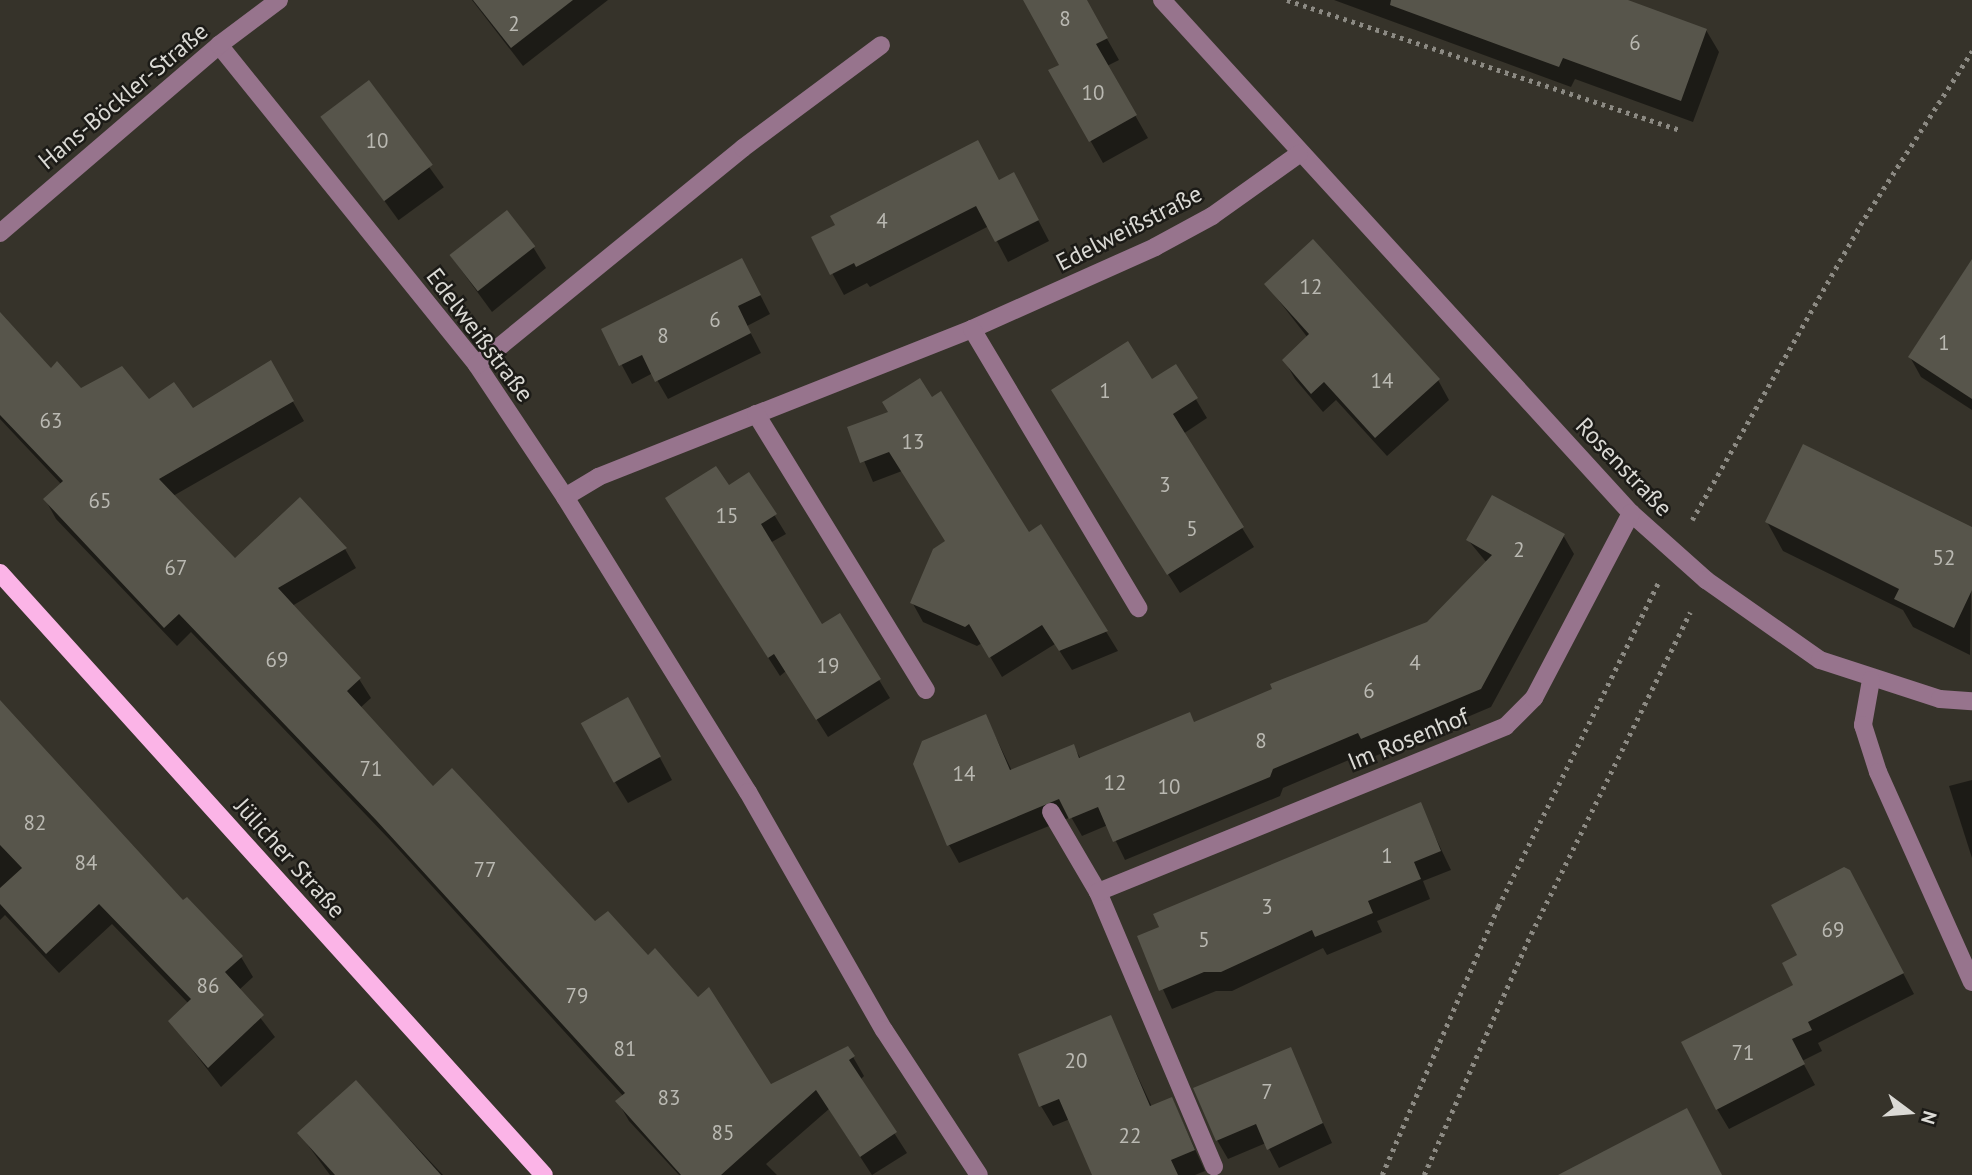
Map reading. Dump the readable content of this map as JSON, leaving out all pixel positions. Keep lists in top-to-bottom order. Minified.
{"streets":{"main road":["Jülicher Straße"],"street":["Hans-Böckler-Straße","Edelweißstraße","Rosenstraße","Im Rosenhof"]},"crossings":[["Hans-Böckler-Straße","Edelweißstraße"],["Edelweißstraße","Rosenstraße"],["Rosenstraße","Im Rosenhof"]],"house_numbers":["8","2","6","10","10","4","12","6","8","1","14","1","63","13","3","65","15","5","2","52","67","69","4","19","6","8","71","14","12","10","82","1","84","77","3","69","5","86","79","81","71","20","7","83","85","22"],"north":"right"}
